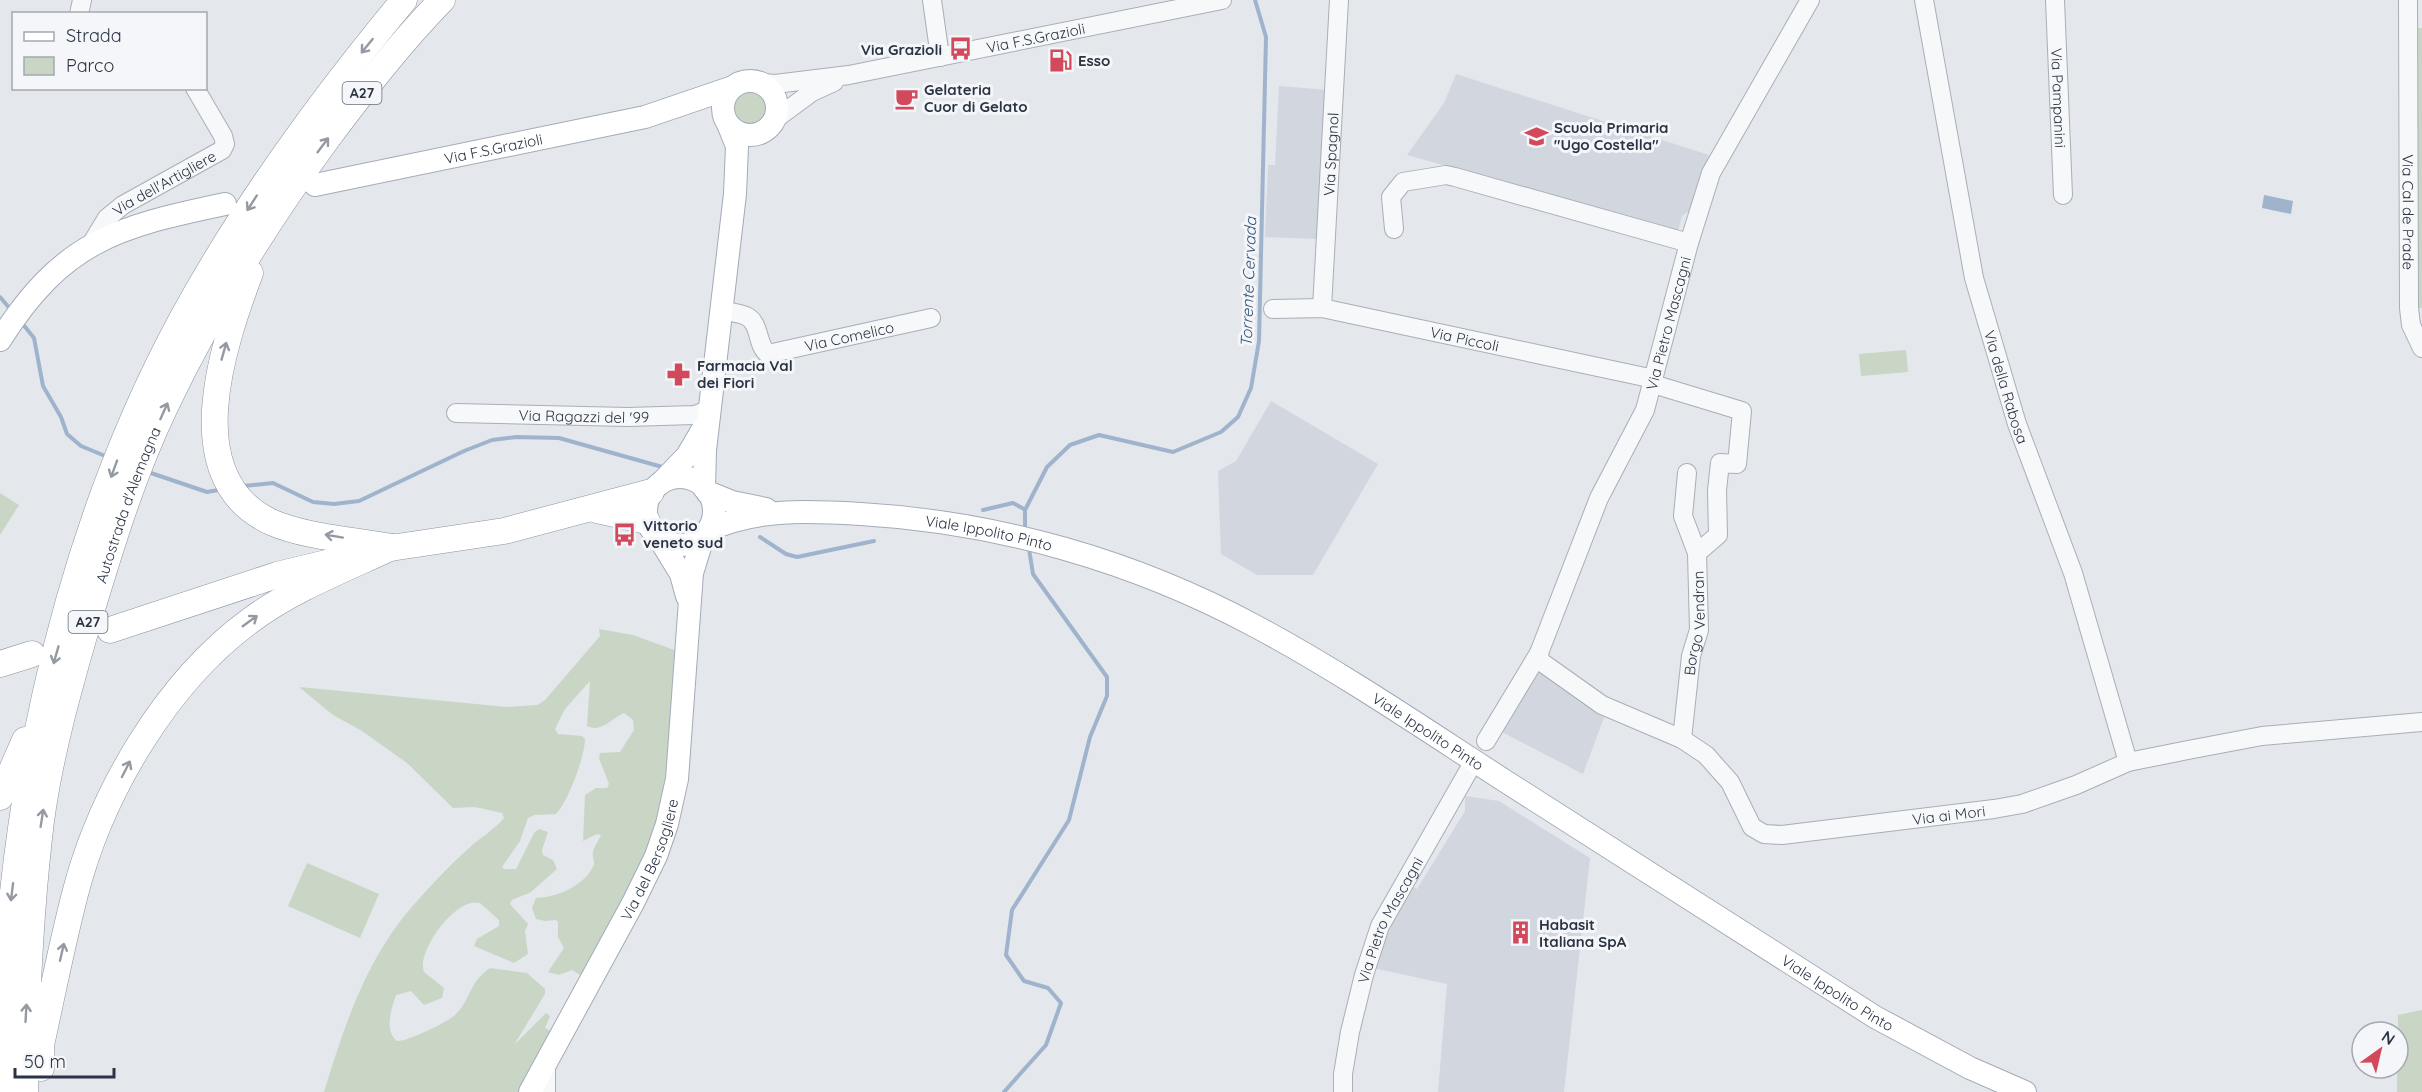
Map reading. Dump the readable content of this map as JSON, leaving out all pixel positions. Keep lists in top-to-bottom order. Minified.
{"streets":{"highway":["A27","Autostrada d'Alemagna"],"main road":["Via F.S.Grazioli","Viale Ippolito Pinto","Via del Bersagliere"],"street":["Via Pampanini","Via Spagnol","Via dell'Artigliere","Via Cal de Prade","Via Pietro Mascagni","Via Comelico","Via Piccoli","Via della Rabosa","Via Ragazzi del '99","Borgo Vendran","Via ai Mori"]},"crossings":[["A27","Autostrada d'Alemagna"],["A27","Viale Ippolito Pinto"],["A27","Via del Bersagliere"],["Via Spagnol","Via Piccoli"],["Via Pietro Mascagni","Via Piccoli"],["Via Pietro Mascagni","Viale Ippolito Pinto"],["Via Pietro Mascagni","Borgo Vendran"],["Via Pietro Mascagni","Via ai Mori"],["Via Piccoli","Borgo Vendran"],["Via della Rabosa","Via ai Mori"],["Viale Ippolito Pinto","Via del Bersagliere"],["Borgo Vendran","Via ai Mori"]],"water":["Torrente Cervada"],"places":{"bus stop":["Via Grazioli","Vittorio veneto sud"],"fuel station":["Esso"],"cafe":["Gelateria Cuor di Gelato"],"school or university":["Scuola Primaria \"Ugo Costella\""],"pharmacy":["Farmacia Val dei Fiori"],"building":["Habasit Italiana SpA"]},"legend":["Strada","Parco"],"scale_bar":"50 m","north":"top right"}
